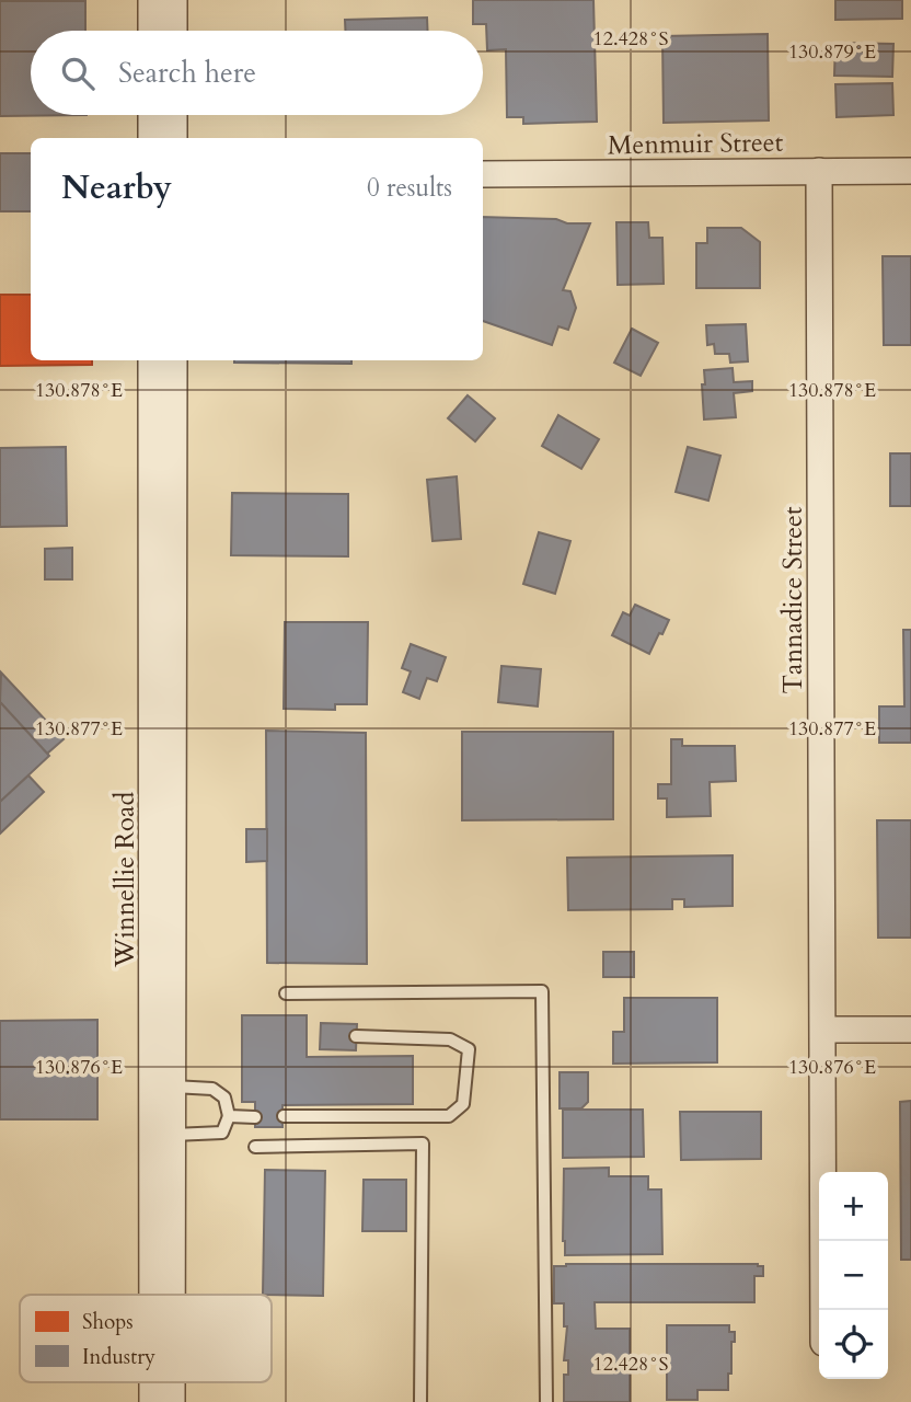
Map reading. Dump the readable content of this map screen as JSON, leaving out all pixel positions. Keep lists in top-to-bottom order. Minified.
{"streets":{"street":["Menmuir Street","Tannadice Street","Winnellie Road"]},"crossings":[["Menmuir Street","Tannadice Street"]],"legend":["Shops","Industry"],"page":{"search":"Search here","heading":["Nearby","0 results"],"map_buttons":["+","−"]},"coordinates":["12.428°S","130.879°E","130.878°E","130.877°E","130.876°E"]}
